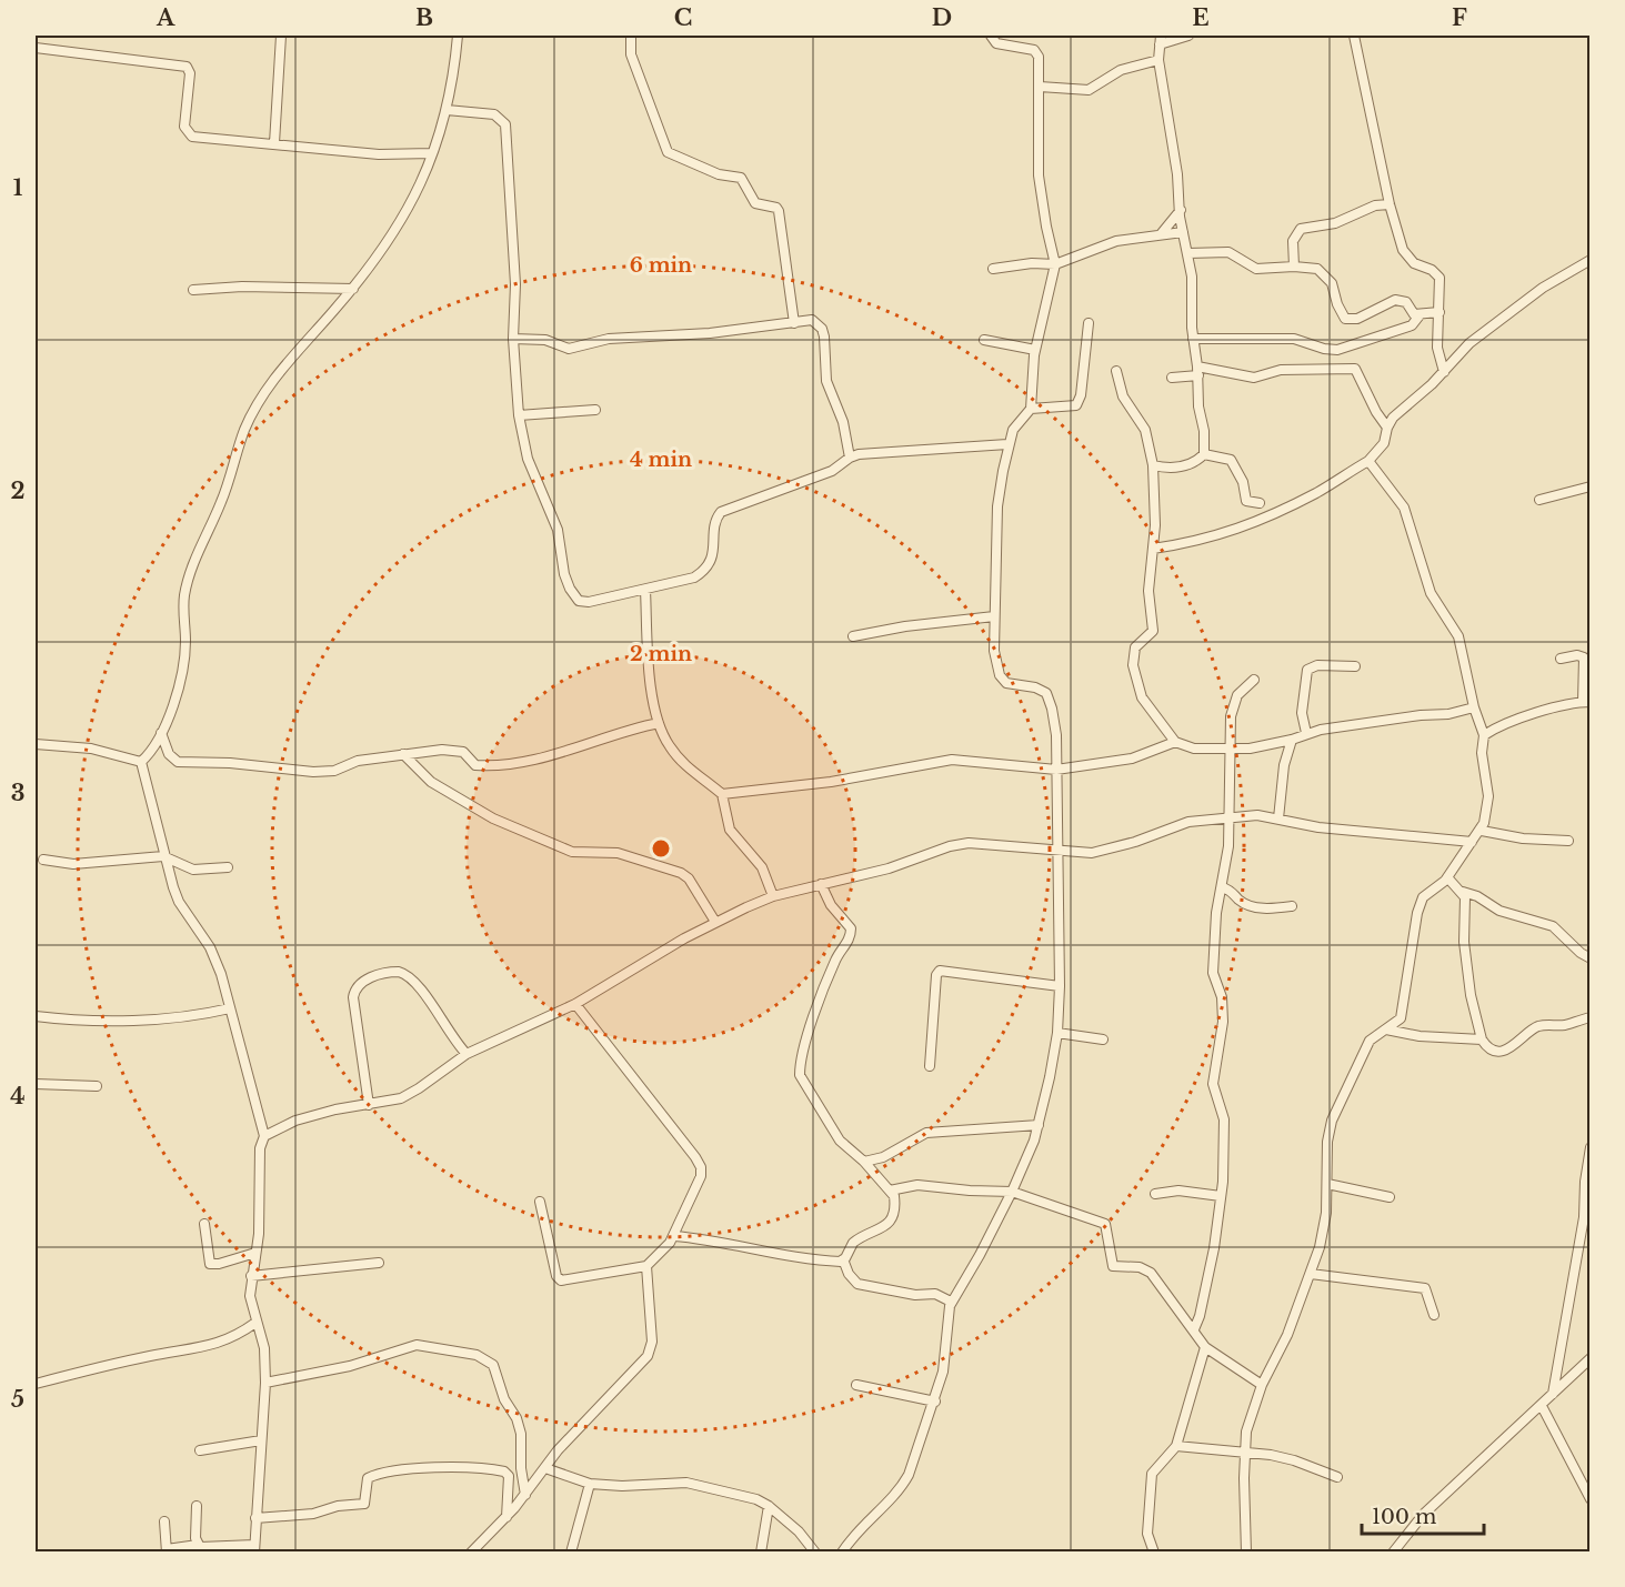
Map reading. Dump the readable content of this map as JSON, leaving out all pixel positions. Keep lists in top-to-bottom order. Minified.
{"scale_bar":"100 m","grid":{"columns":["A","B","C","D","E","F"],"rows":["1","2","3","4","5"]},"rings":["6 min","4 min","2 min"]}
